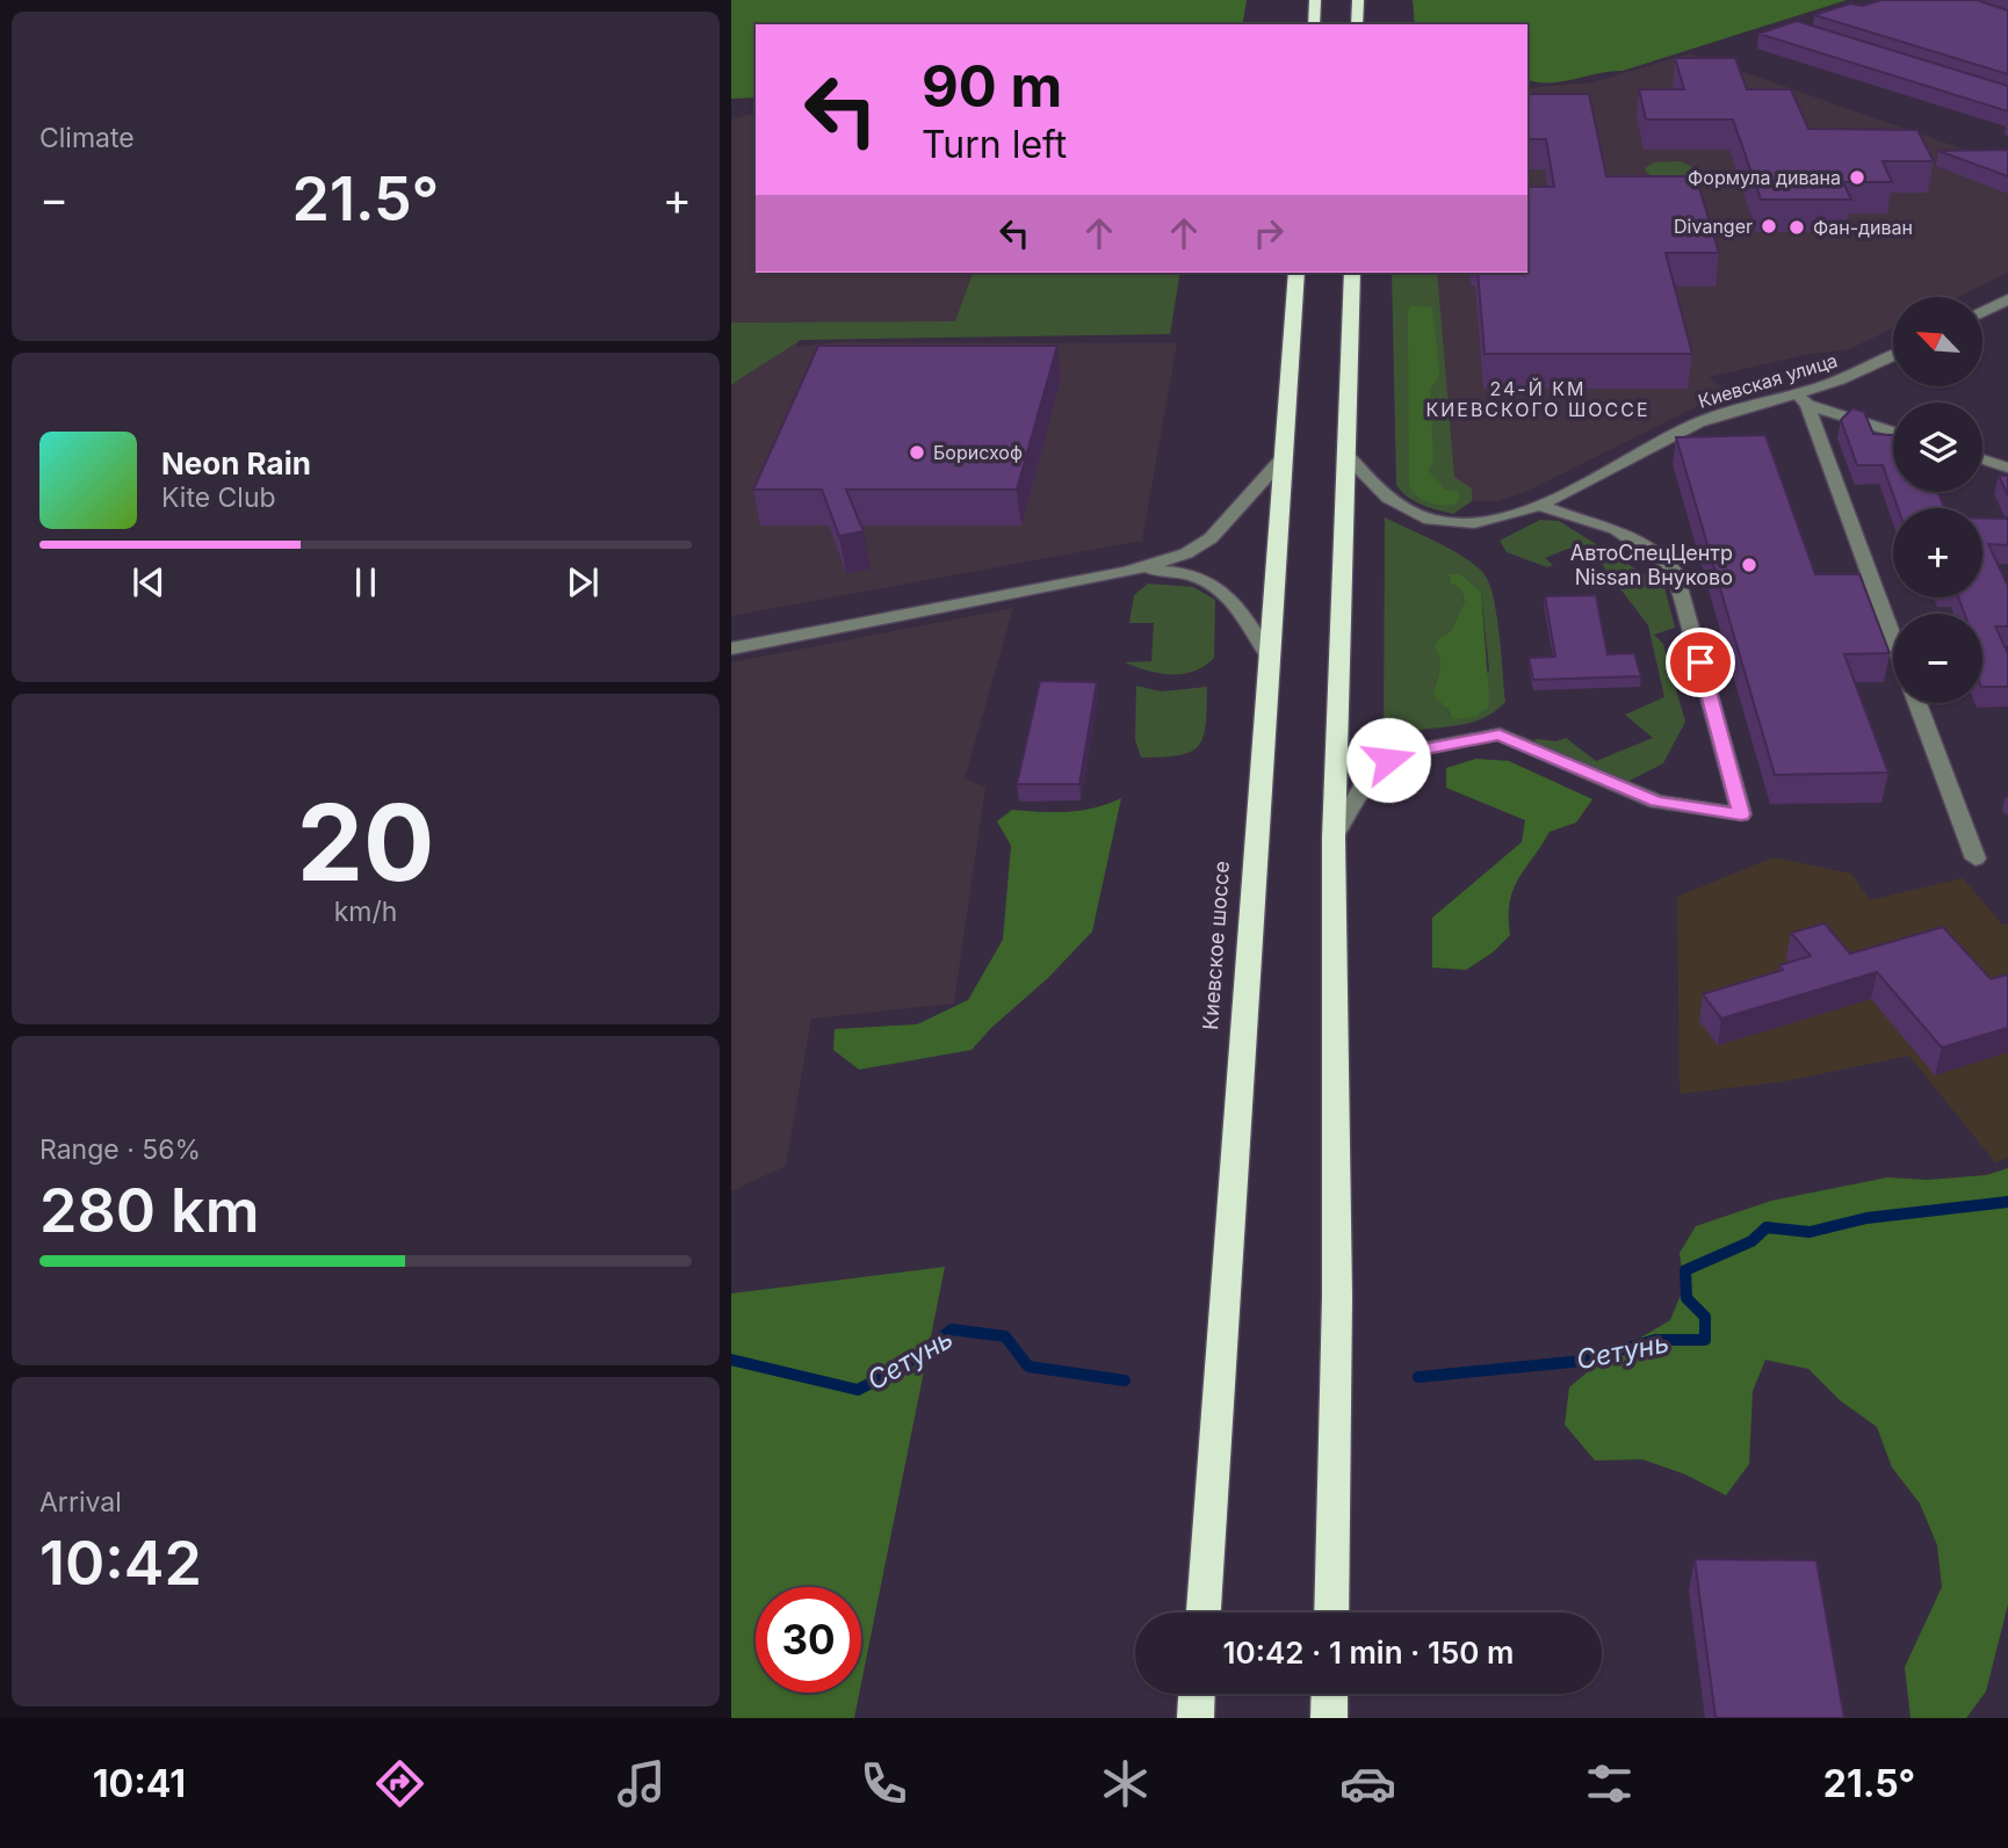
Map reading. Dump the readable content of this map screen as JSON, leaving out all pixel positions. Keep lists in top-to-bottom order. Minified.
{"streets":{"highway":["Киевское шоссе"],"street":["Киевская улица"]},"districts":["24-Й КМ КИЕВСКОГО ШОССЕ"],"water":["Сетунь"],"places":["Формула дивана","Divanger","Фан-диван","Борисхоф","АвтоСпецЦентр Nissan Внуково"],"north":"top left","page":{"tile":["Climate",["20","km/h"],["Range · 56%","280 km"],["Arrival","10:42"]],"turn":["90 m","Turn left"],"heat":["−","21.5°","+"],"map_buttons":["+","−"],"song":["Neon Rain","Kite Club"],"limit":"30","trip":"10:42 · 1 min · 150 m","tabs":["10:41","21.5°"]}}
